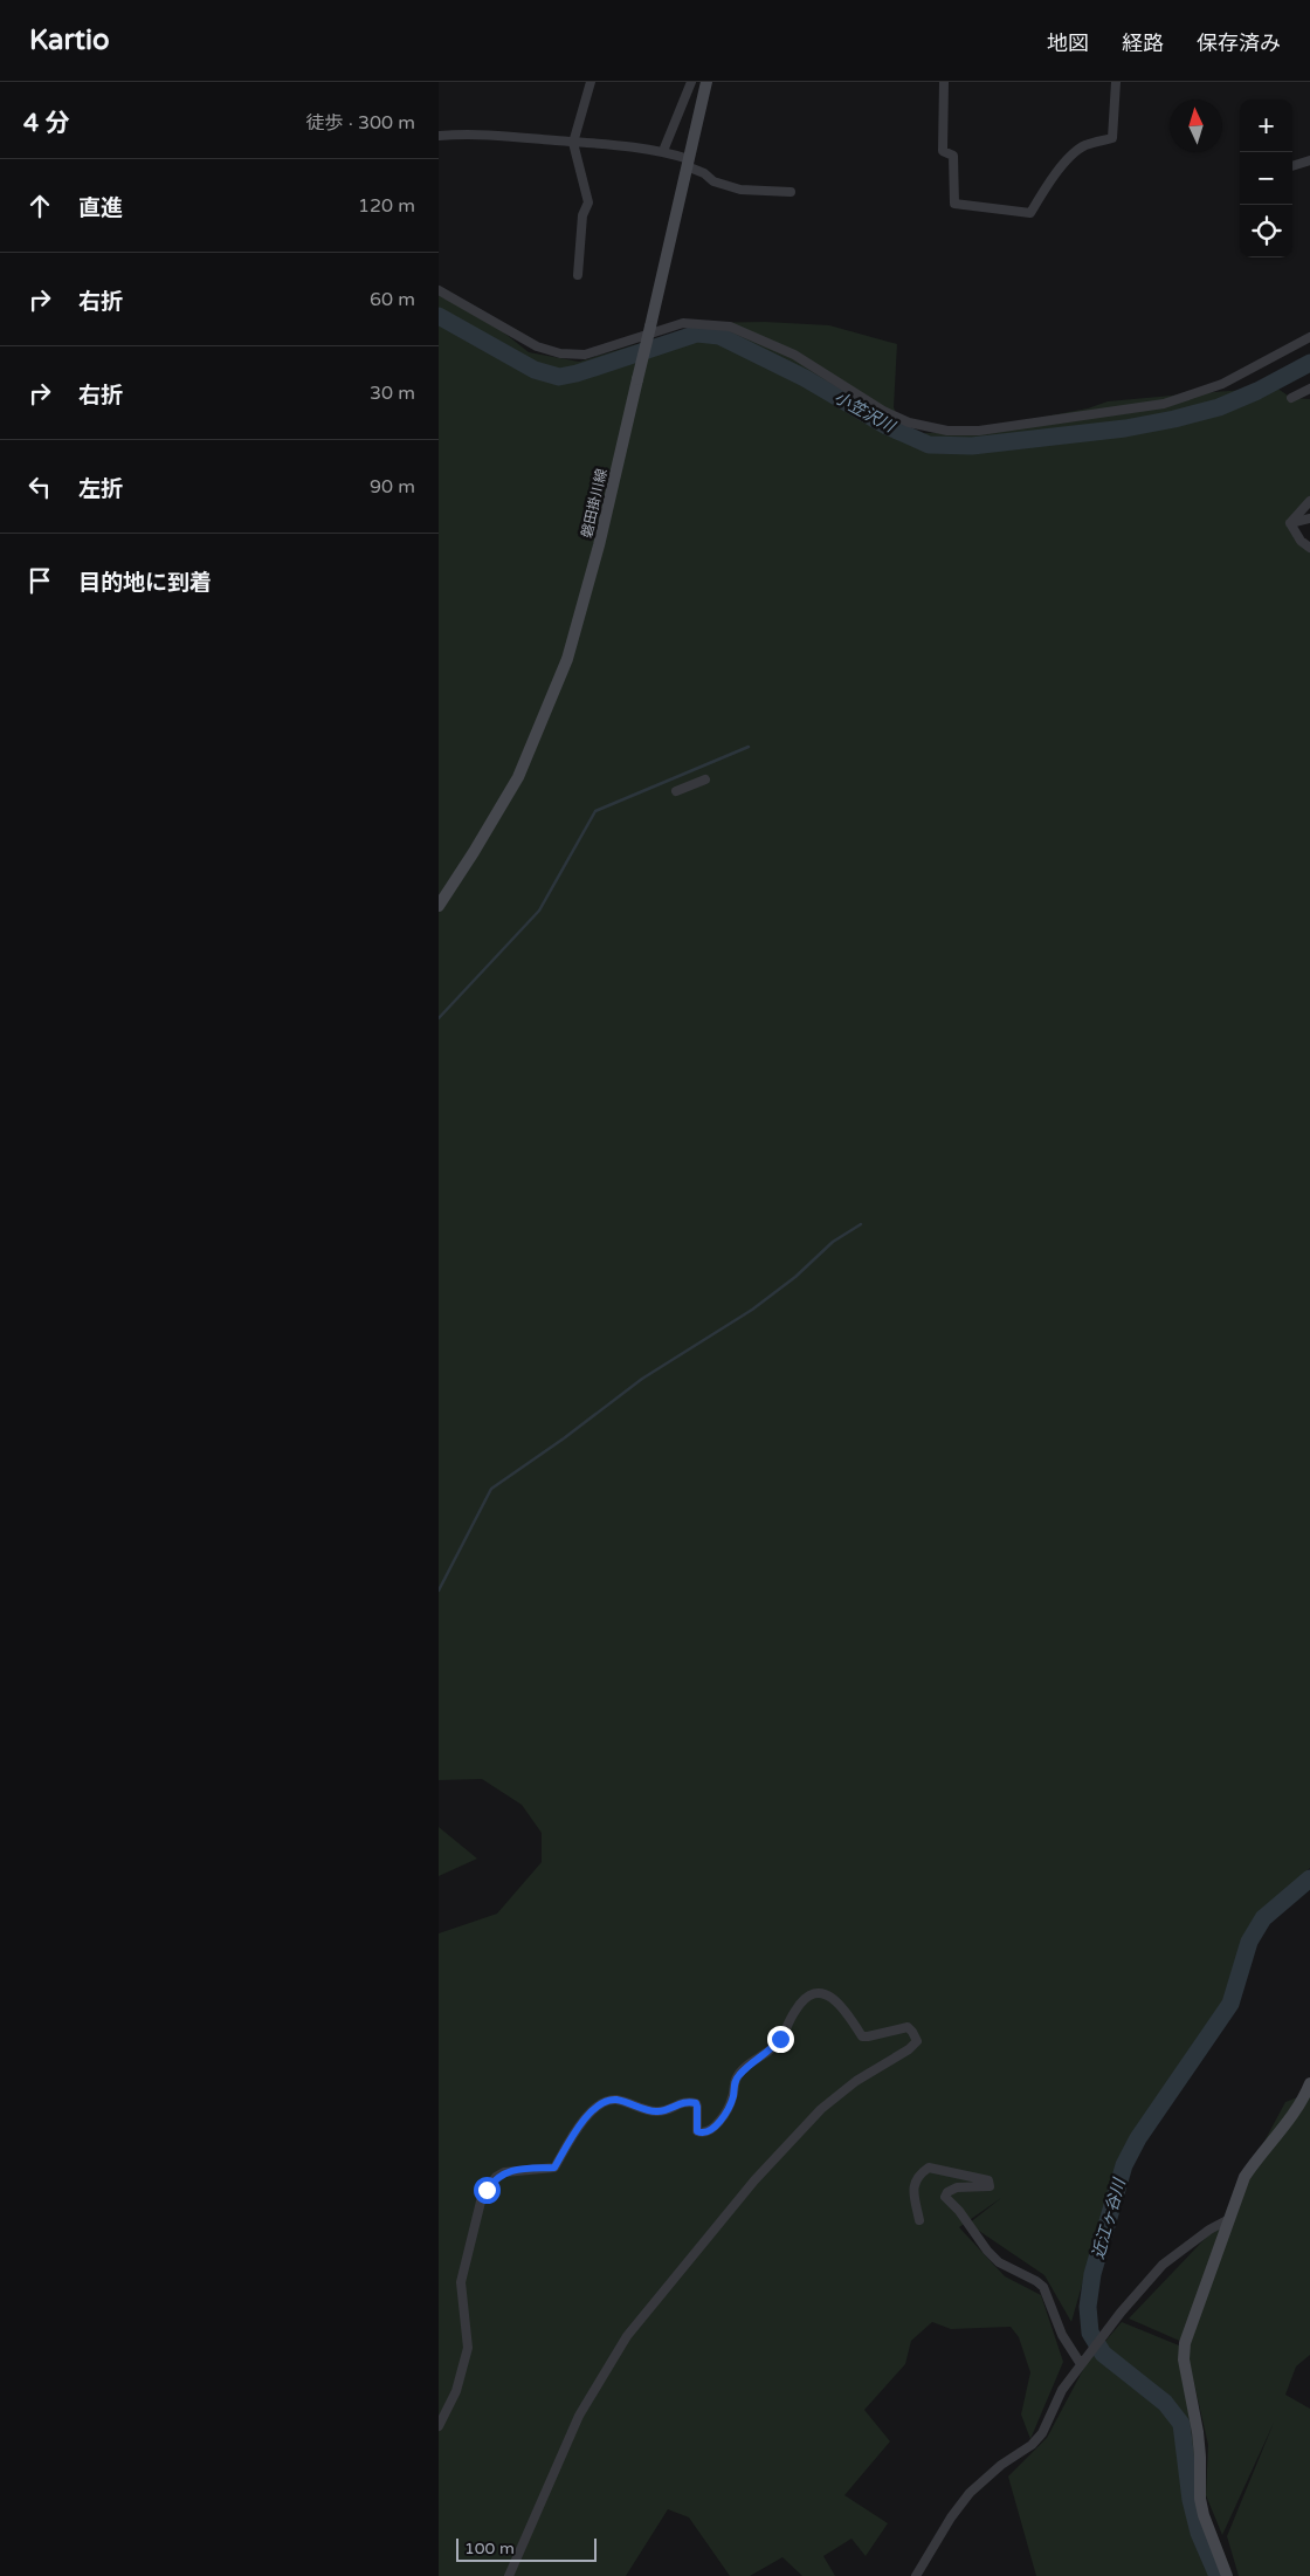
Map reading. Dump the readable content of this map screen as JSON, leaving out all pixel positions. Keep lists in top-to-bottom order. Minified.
{"streets":{"main road":["磐田掛川線"]},"water":["小笠沢川","近江ヶ谷川"],"scale_bar":"100 m","north":"top","page":{"header":"Kartio","nav":["地図","経路","保存済み"],"heading":["4 分","徒歩 · 300 m"],"map_buttons":["+","−"],"list":[["直進","120 m"],["右折","60 m"],["右折","30 m"],["左折","90 m"],"目的地に到着"],"scale":"100 m"}}
